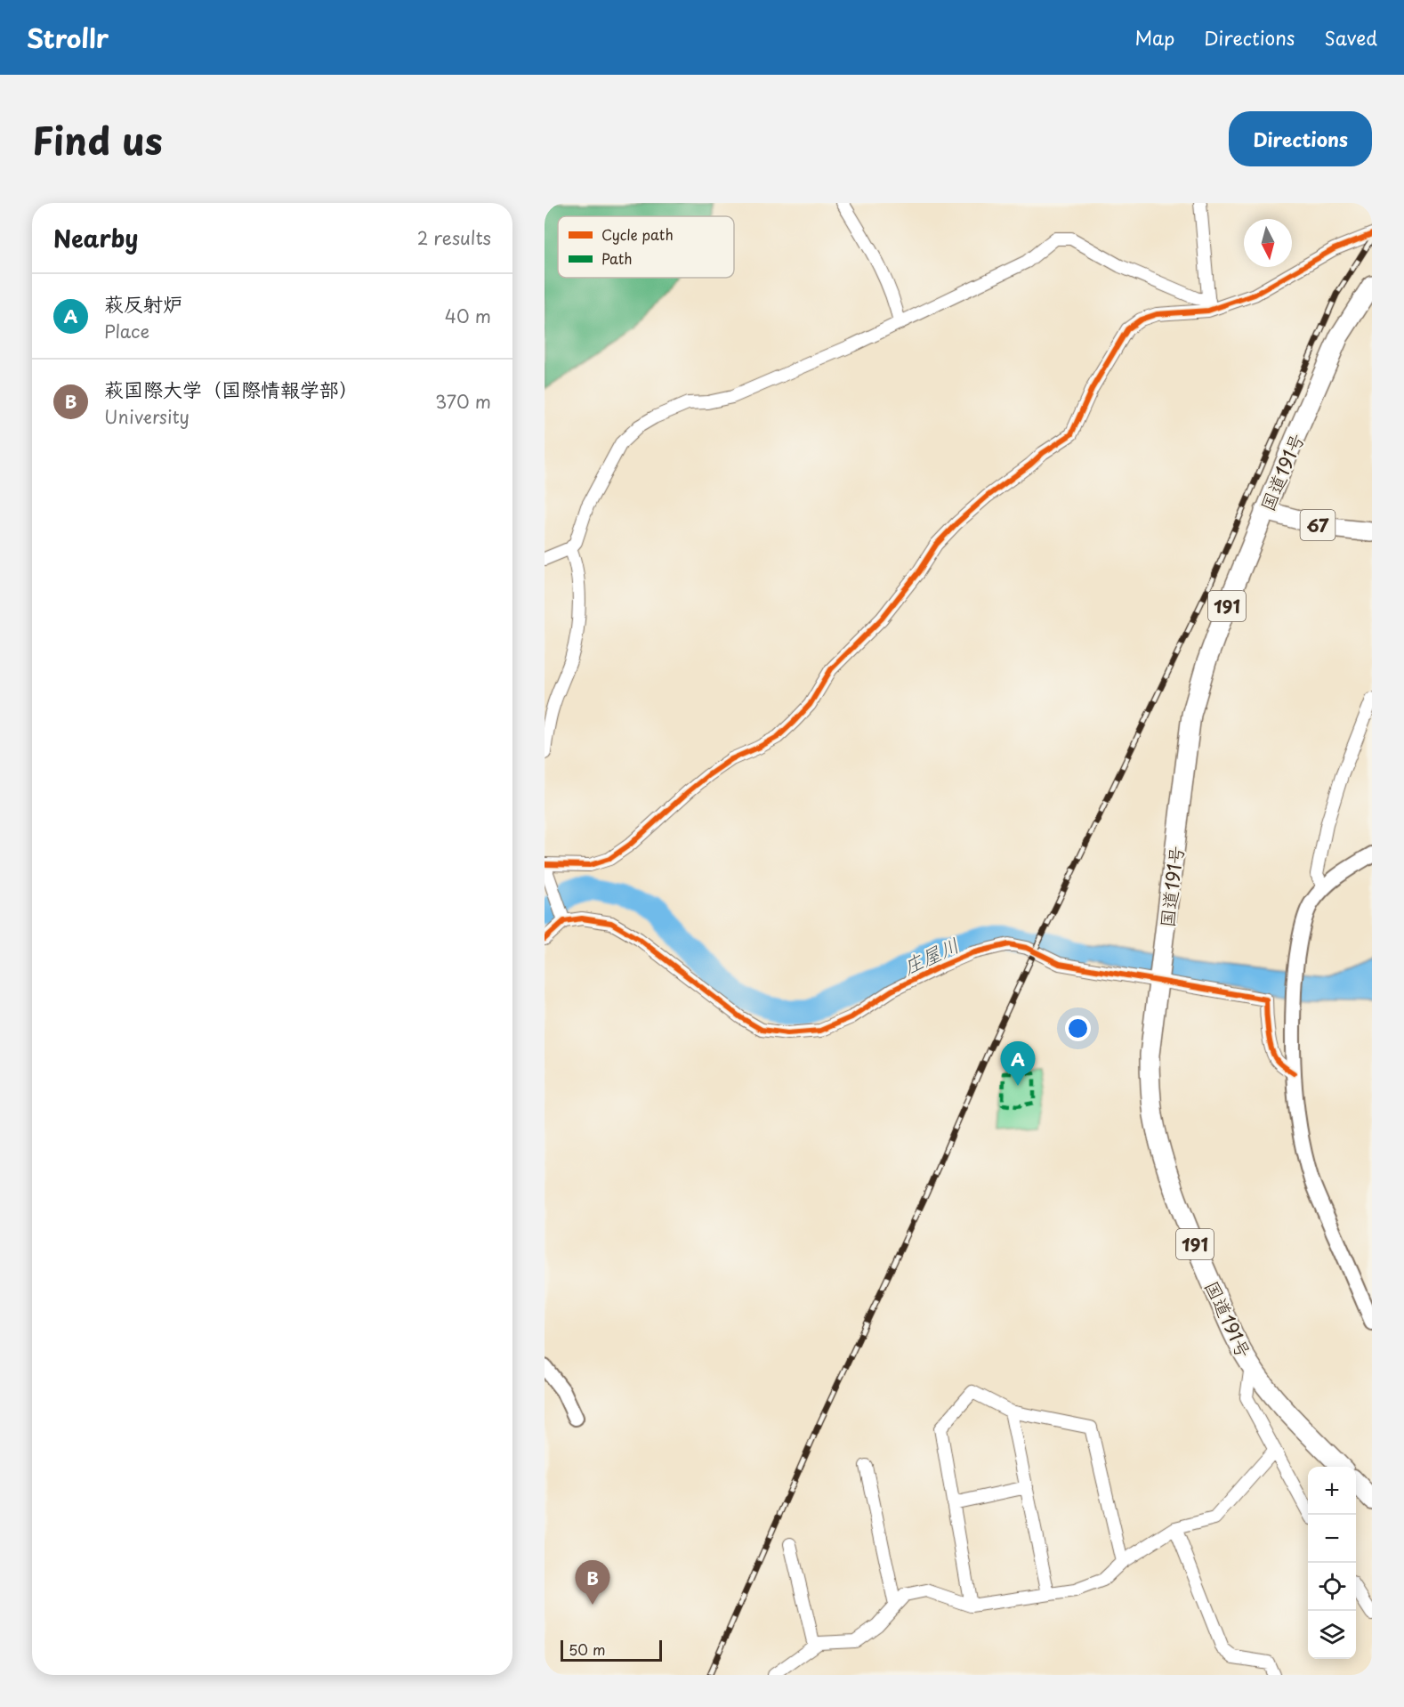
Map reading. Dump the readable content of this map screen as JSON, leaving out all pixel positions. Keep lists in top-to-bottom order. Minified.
{"streets":{"main road":["国道191号","67","191"]},"crossings":[["国道191号","67"]],"water":["庄屋川"],"legend":["Cycle path","Path"],"scale_bar":"50 m","north":"bottom","page":{"header":"Strollr","nav":["Map","Directions","Saved"],"title":"Find us","buttons":"Directions","heading":["Nearby","2 results"],"list":[{"mark":"A","name":"萩反射炉","note":"Place","value":"40 m"},{"mark":"B","name":"萩国際大学（国際情報学部）","note":"University","value":"370 m"}],"pins":["A","B"],"map_buttons":["+","−"],"scale":"50 m"}}
